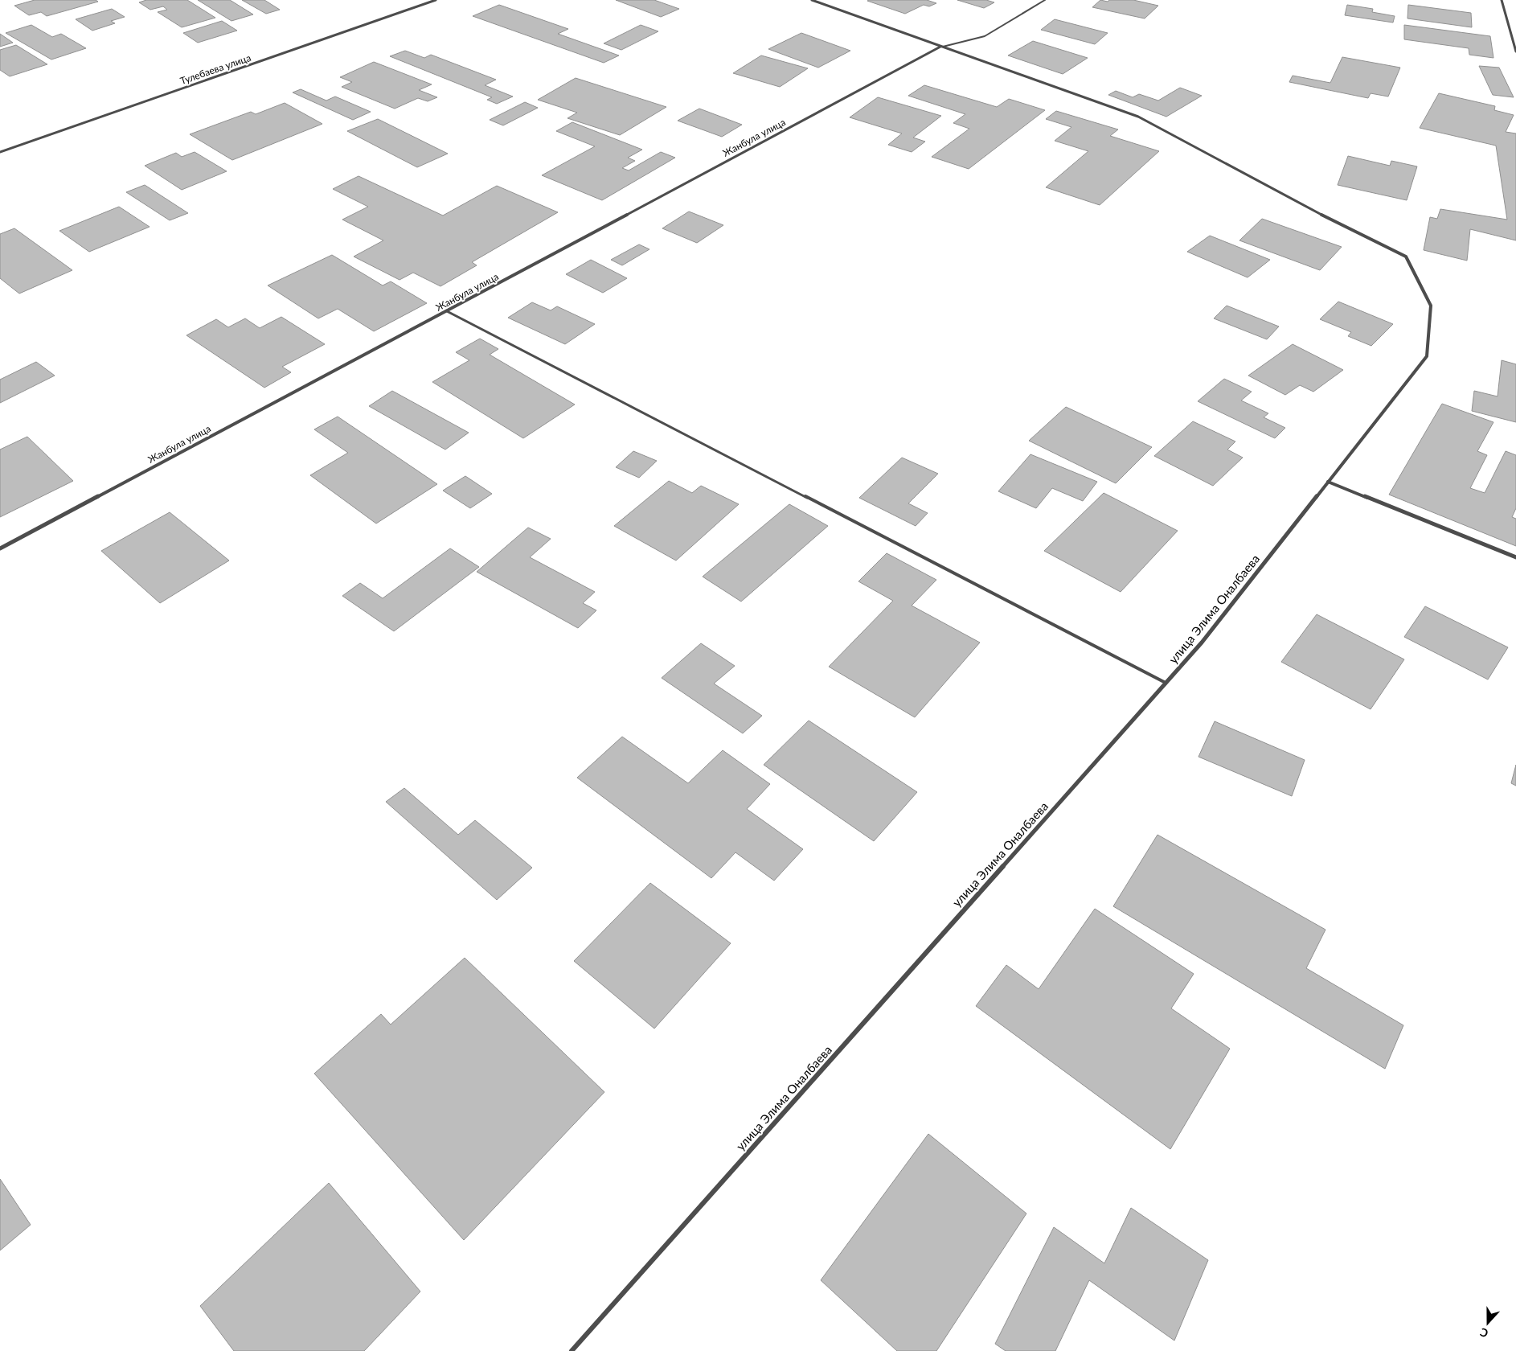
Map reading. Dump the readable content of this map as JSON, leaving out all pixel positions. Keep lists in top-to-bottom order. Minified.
{"streets":{"street":["Тулебаева улица","Жанбула улица","улица Элима Оналбаева"]},"crossings":[["Жанбула улица","улица Элима Оналбаева"]],"north":"bottom"}
